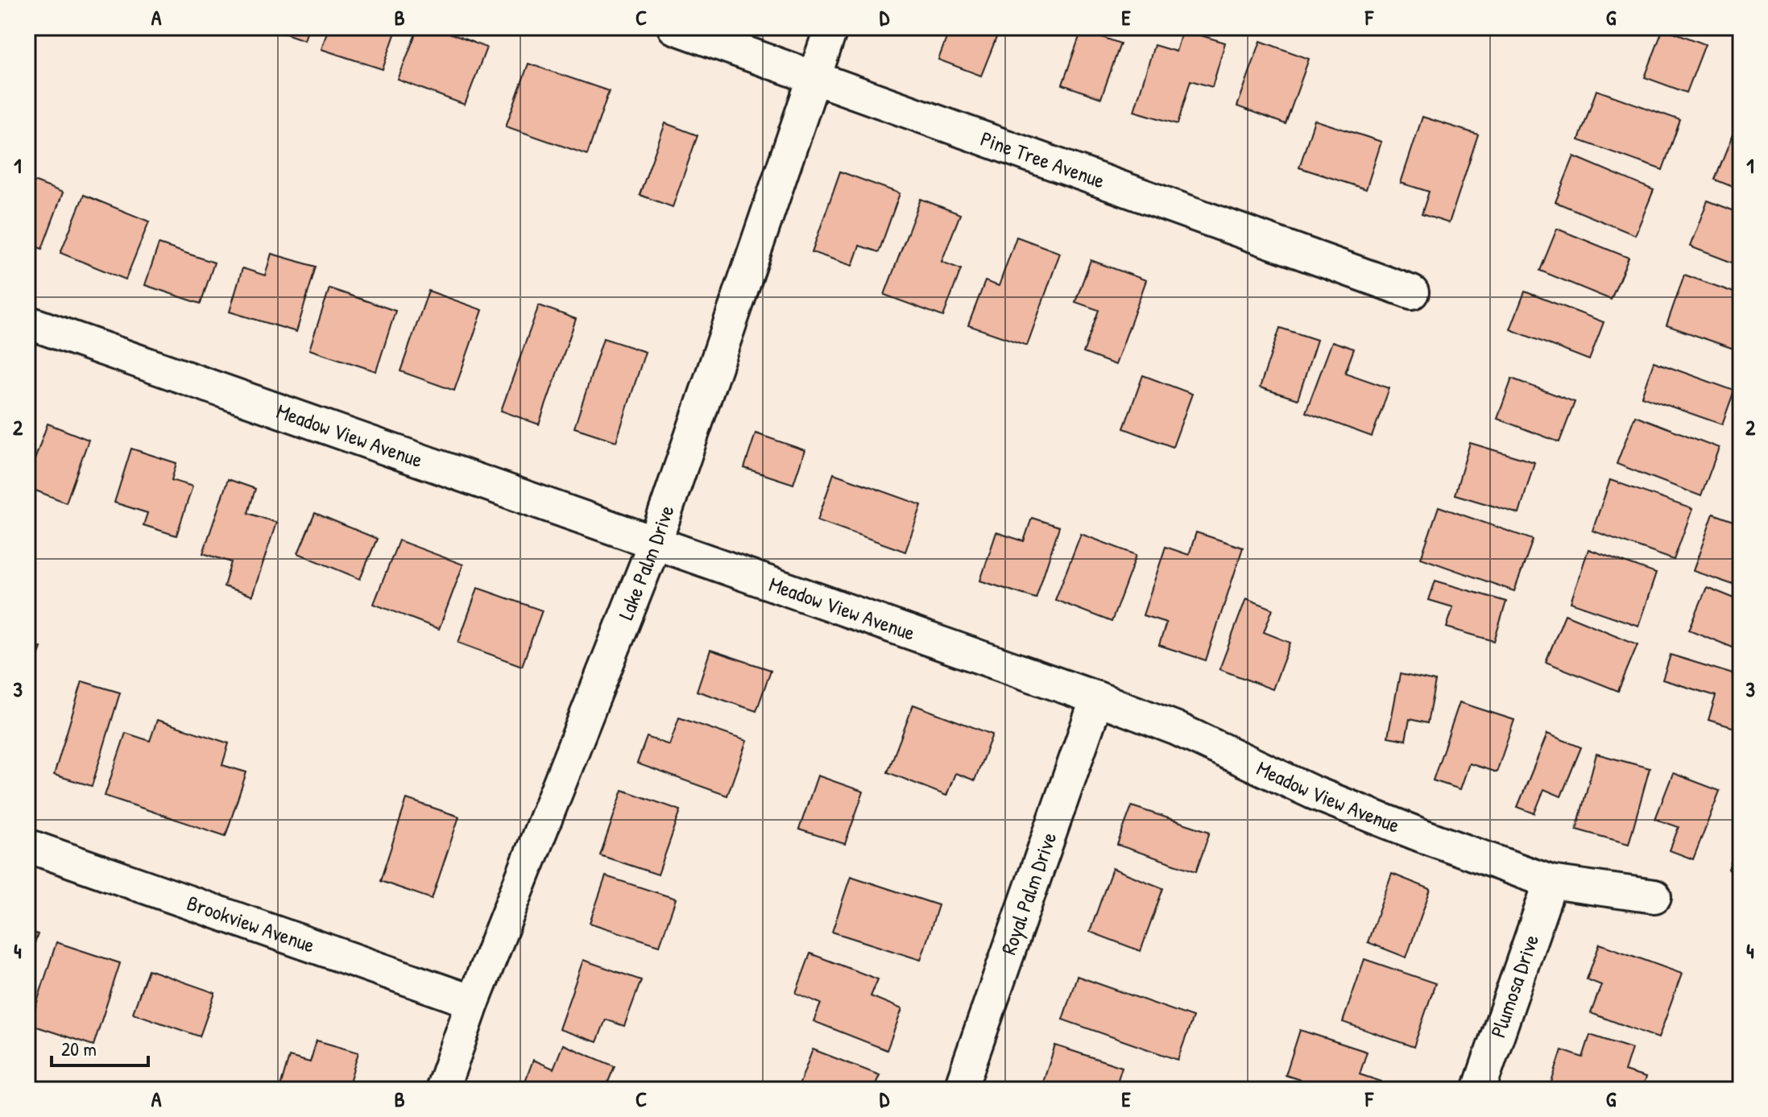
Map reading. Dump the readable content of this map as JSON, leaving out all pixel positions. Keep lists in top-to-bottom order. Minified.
{"streets":{"street":["Pine Tree Avenue","Meadow View Avenue","Lake Palm Drive","Royal Palm Drive","Brookview Avenue","Plumosa Drive"]},"crossings":[["Pine Tree Avenue","Lake Palm Drive"],["Meadow View Avenue","Lake Palm Drive"],["Meadow View Avenue","Royal Palm Drive"],["Meadow View Avenue","Plumosa Drive"],["Lake Palm Drive","Brookview Avenue"]],"scale_bar":"20 m","grid":{"columns":["A","B","C","D","E","F","G"],"rows":["1","2","3","4"]}}
